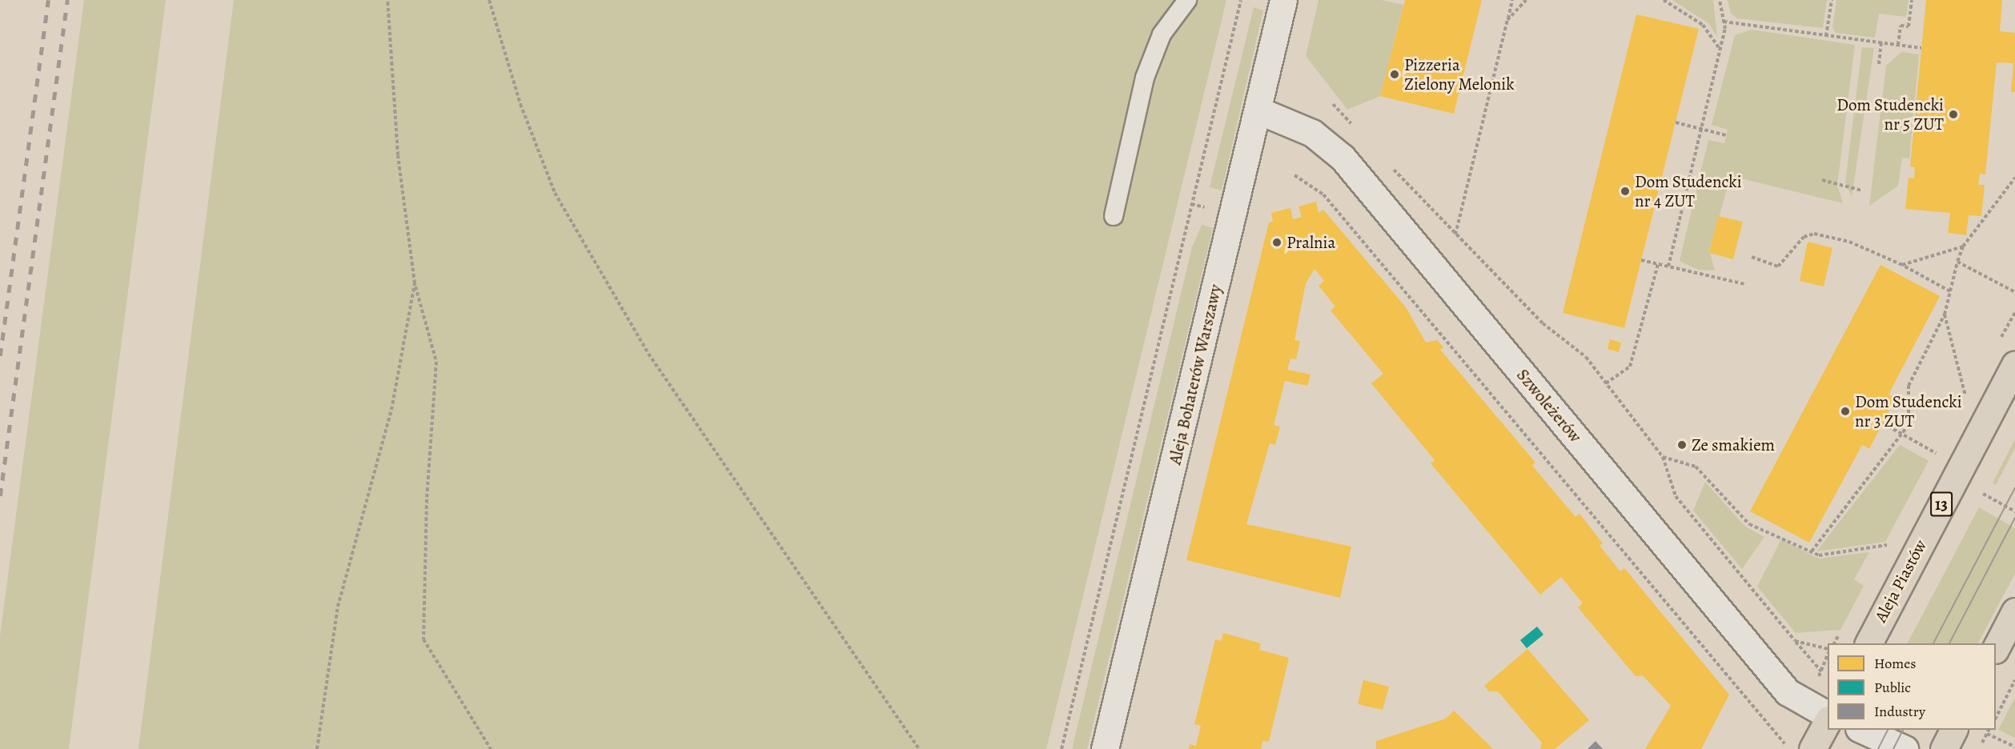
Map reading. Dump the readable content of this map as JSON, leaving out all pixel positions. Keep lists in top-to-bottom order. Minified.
{"streets":{"main road":["13","Aleja Piastów"],"street":["Aleja Bohaterów Warszawy","Szwoleżerów"]},"crossings":[["Aleja Bohaterów Warszawy","Szwoleżerów"]],"places":["Pizzeria Zielony Melonik","Dom Studencki nr 5 ZUT","Dom Studencki nr 4 ZUT","Pralnia","Dom Studencki nr 3 ZUT","Ze smakiem"],"legend":["Homes","Public","Industry"]}
